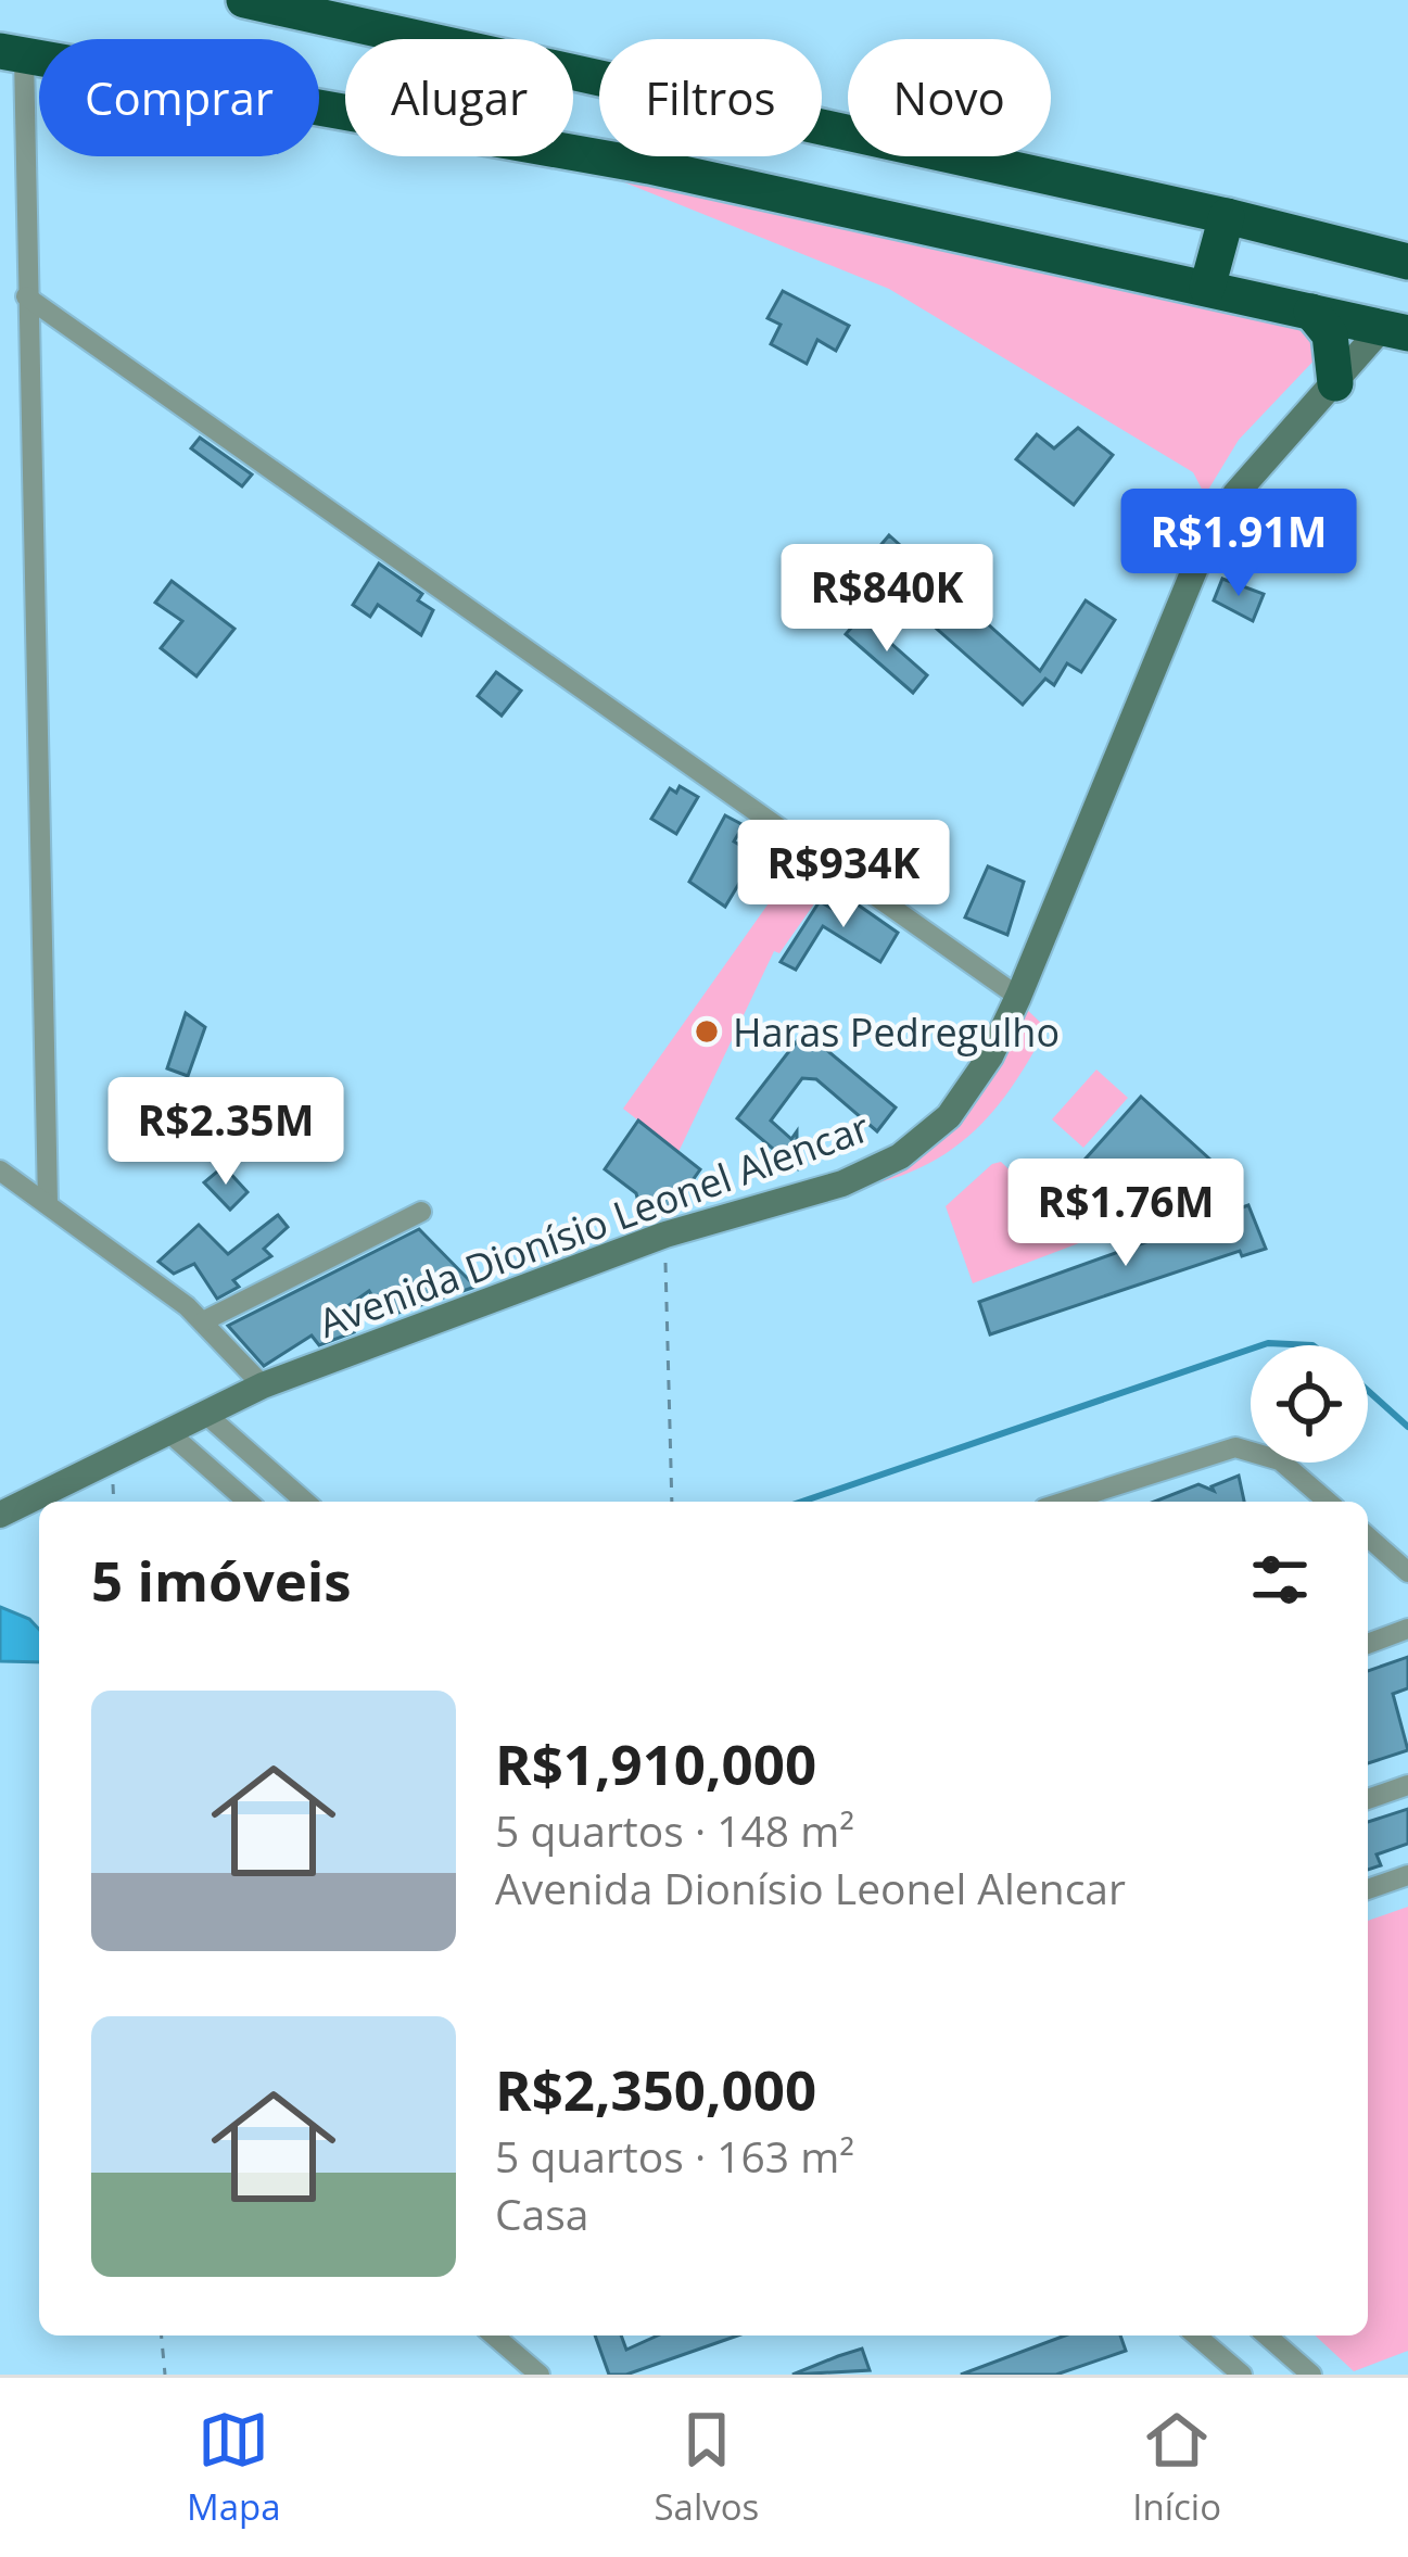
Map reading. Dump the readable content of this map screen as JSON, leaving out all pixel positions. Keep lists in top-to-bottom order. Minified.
{"streets":{"street":["Avenida Dionísio Leonel Alencar"]},"places":["Haras Pedregulho"],"page":{"chip":["Comprar","Alugar","Filtros","Novo"],"price":["R$1.91M","R$840K","R$934K","R$2.35M","R$1.76M"],"heading":"5 imóveis","list":[{"name":"R$1,910,000","note":"5 quartos · 148 m² · Avenida Dionísio Leonel Alencar"},{"name":"R$2,350,000","note":"5 quartos · 163 m² · Casa"}],"tabs":["Mapa","Salvos","Início"]}}
